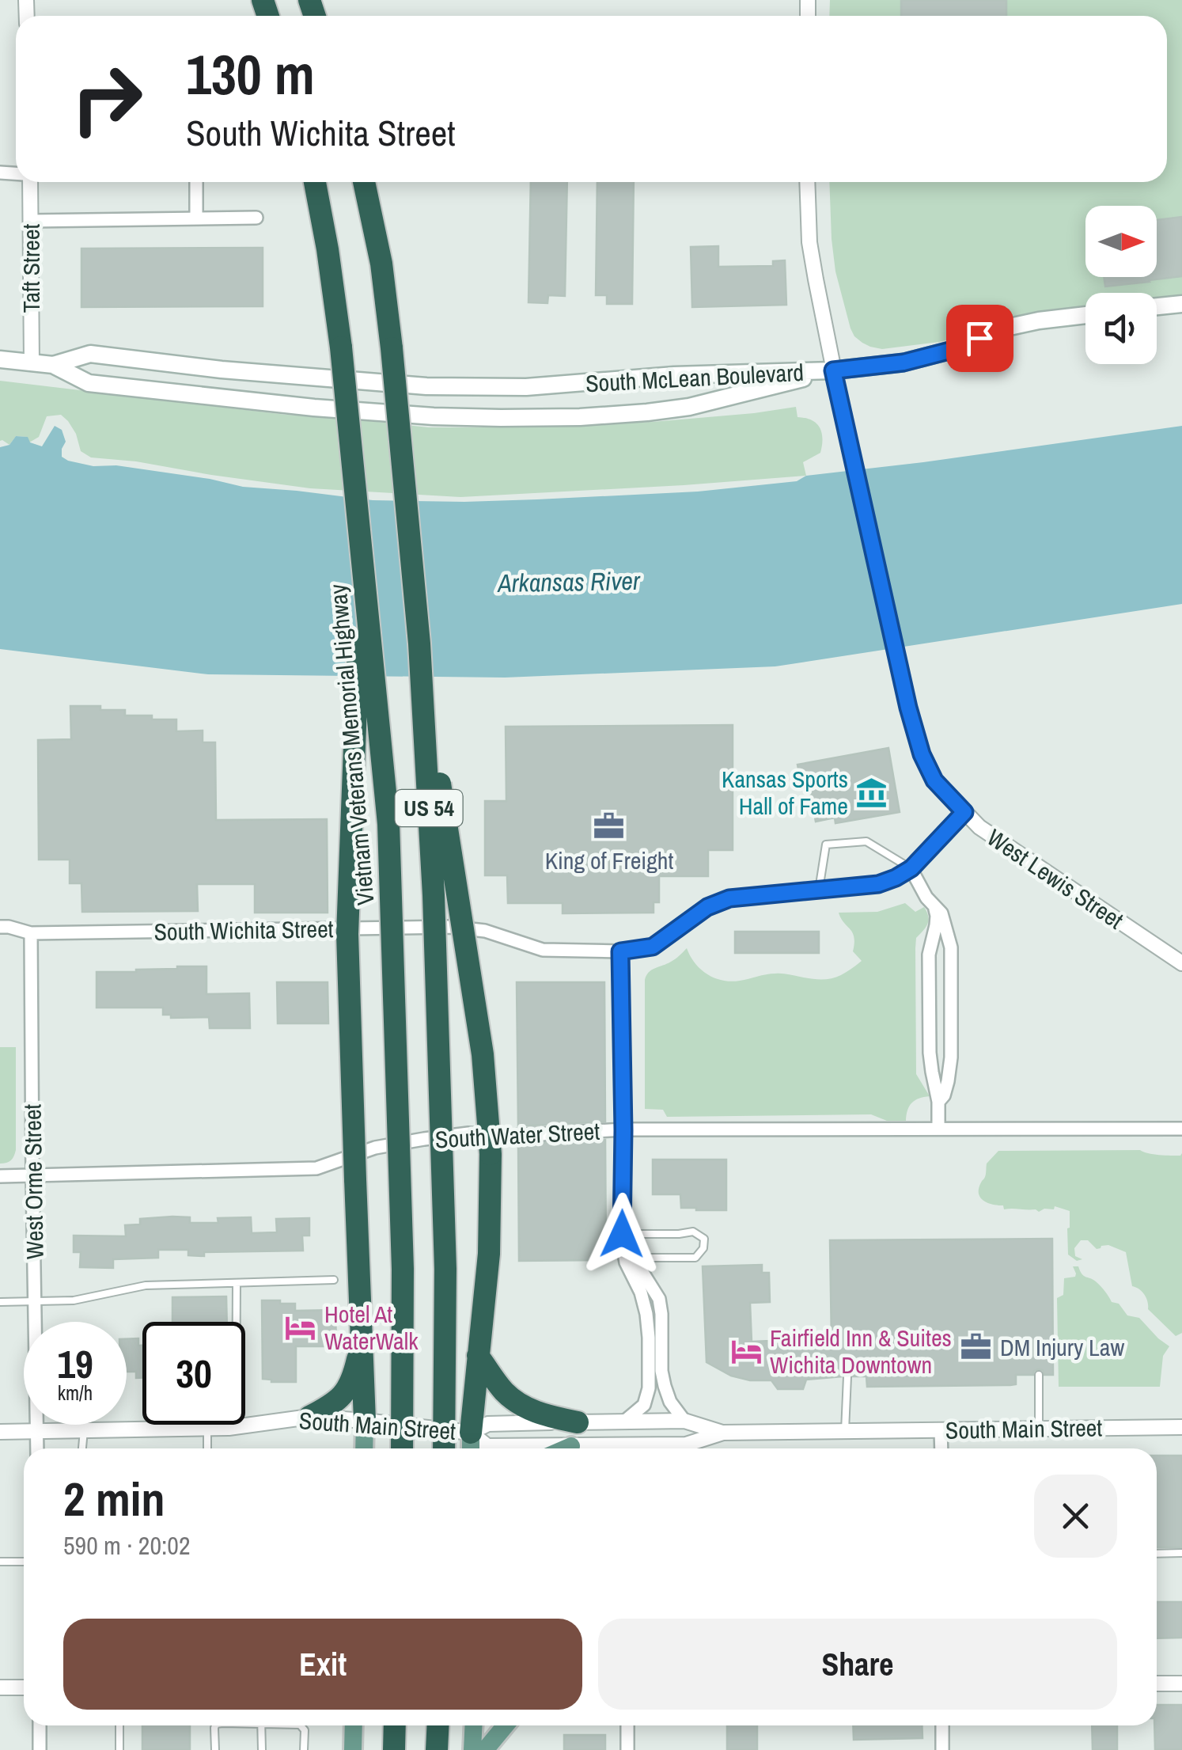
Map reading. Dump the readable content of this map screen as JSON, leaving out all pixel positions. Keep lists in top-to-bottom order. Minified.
{"streets":{"highway":["Vietnam Veterans Memorial Highway","US 54"],"main road":["South McLean Boulevard"],"street":["Taft Street","West Lewis Street","South Wichita Street","South Water Street","West Orme Street","South Main Street"]},"crossings":[["Taft Street","South McLean Boulevard"],["South McLean Boulevard","West Lewis Street"],["West Lewis Street","South Wichita Street"],["South Wichita Street","West Orme Street"],["South Water Street","West Orme Street"],["West Orme Street","South Main Street"]],"water":["Arkansas River"],"places":{"museum":["Kansas Sports Hall of Fame"],"office":["King of Freight","DM Injury Law"],"hotel":["Hotel At WaterWalk","Fairfield Inn & Suites Wichita Downtown"]},"north":"right","page":{"turn":["130 m","South Wichita Street"],"speed":"19 km/h","limit":"30","heading":["2 min","590 m · 20:02"],"buttons":["Exit","Share"]}}
